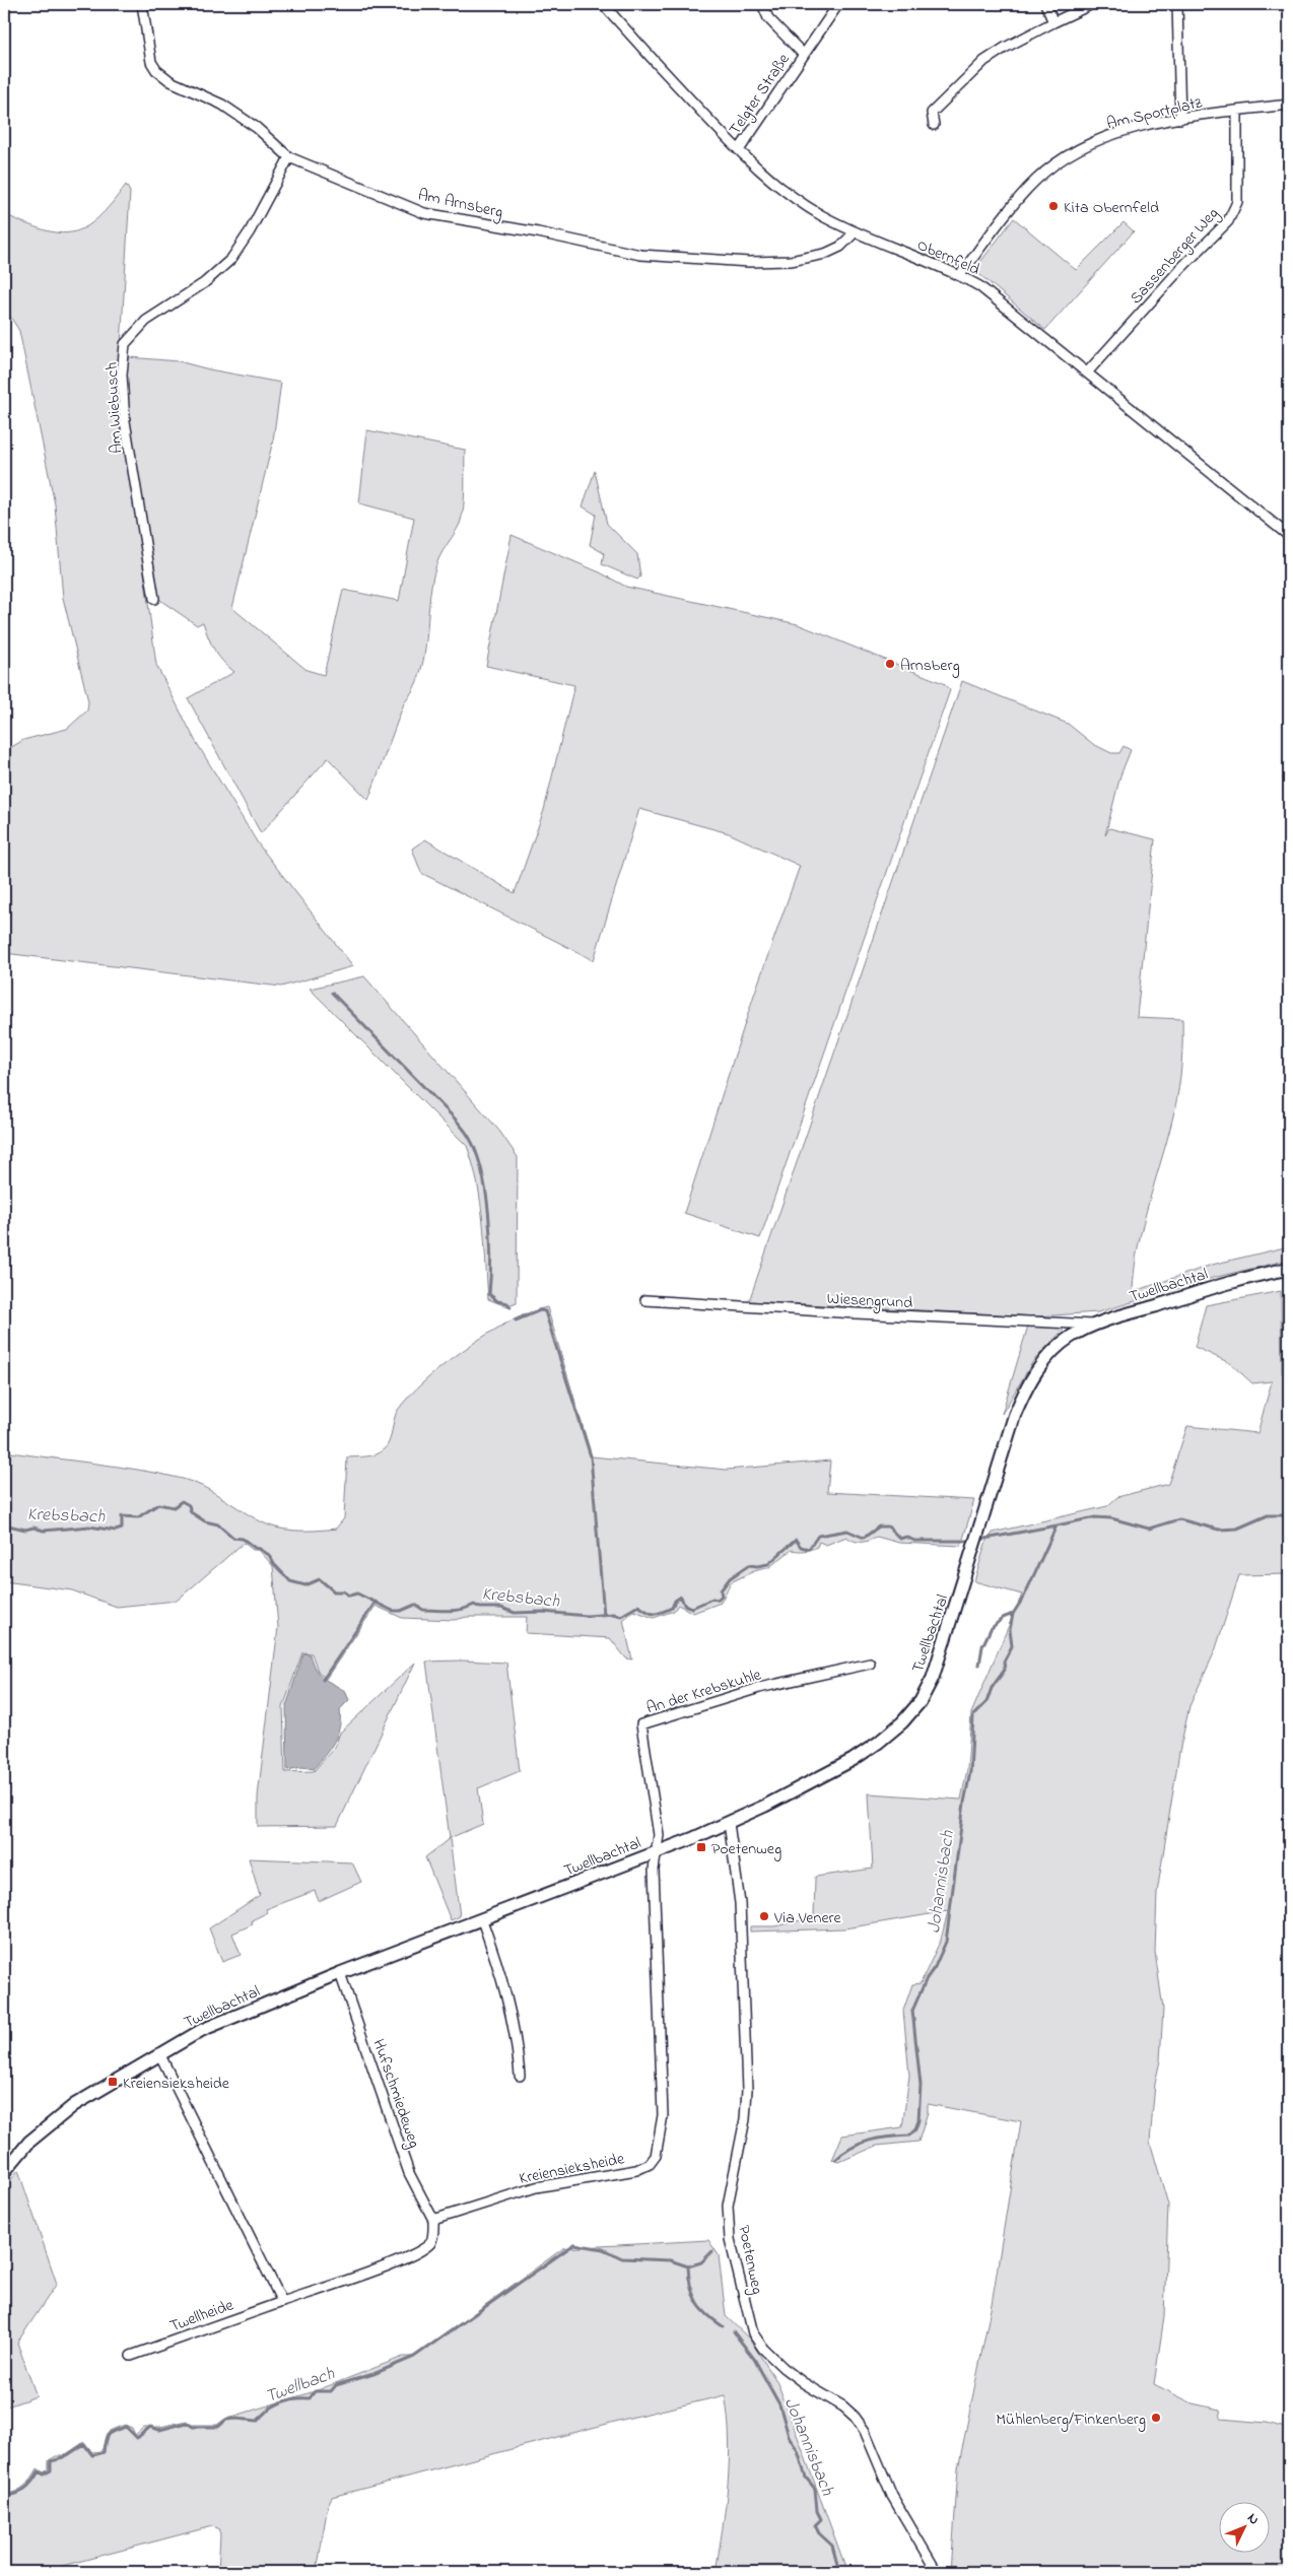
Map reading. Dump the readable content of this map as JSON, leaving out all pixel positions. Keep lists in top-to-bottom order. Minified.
{"streets":{"street":["Telgter Straße","Am Sportplatz","Am Arnsberg","Sassenberger Weg","Obernfeld","Am Wiebusch","Twellbachtal","Wiesengrund","An der Krebskuhle","Hufschmiedeweg","Kreiensieksheide","Poetenweg","Twellheide"]},"crossings":[["Telgter Straße","Obernfeld"],["Am Sportplatz","Sassenberger Weg"],["Am Sportplatz","Obernfeld"],["Am Arnsberg","Obernfeld"],["Am Arnsberg","Am Wiebusch"],["Sassenberger Weg","Obernfeld"],["Twellbachtal","Wiesengrund"],["Twellbachtal","An der Krebskuhle"],["Twellbachtal","Hufschmiedeweg"],["Twellbachtal","Kreiensieksheide"],["Twellbachtal","Poetenweg"],["An der Krebskuhle","Kreiensieksheide"],["Hufschmiedeweg","Kreiensieksheide"]],"water":["Krebsbach","Johannisbach","Twellbach"],"places":{"other":["Kita Obernfeld","Arnsberg","Via Venere","Mühlenberg/Finkenberg"],"transit":["Poetenweg","Kreiensieksheide"]},"north":"top right"}
